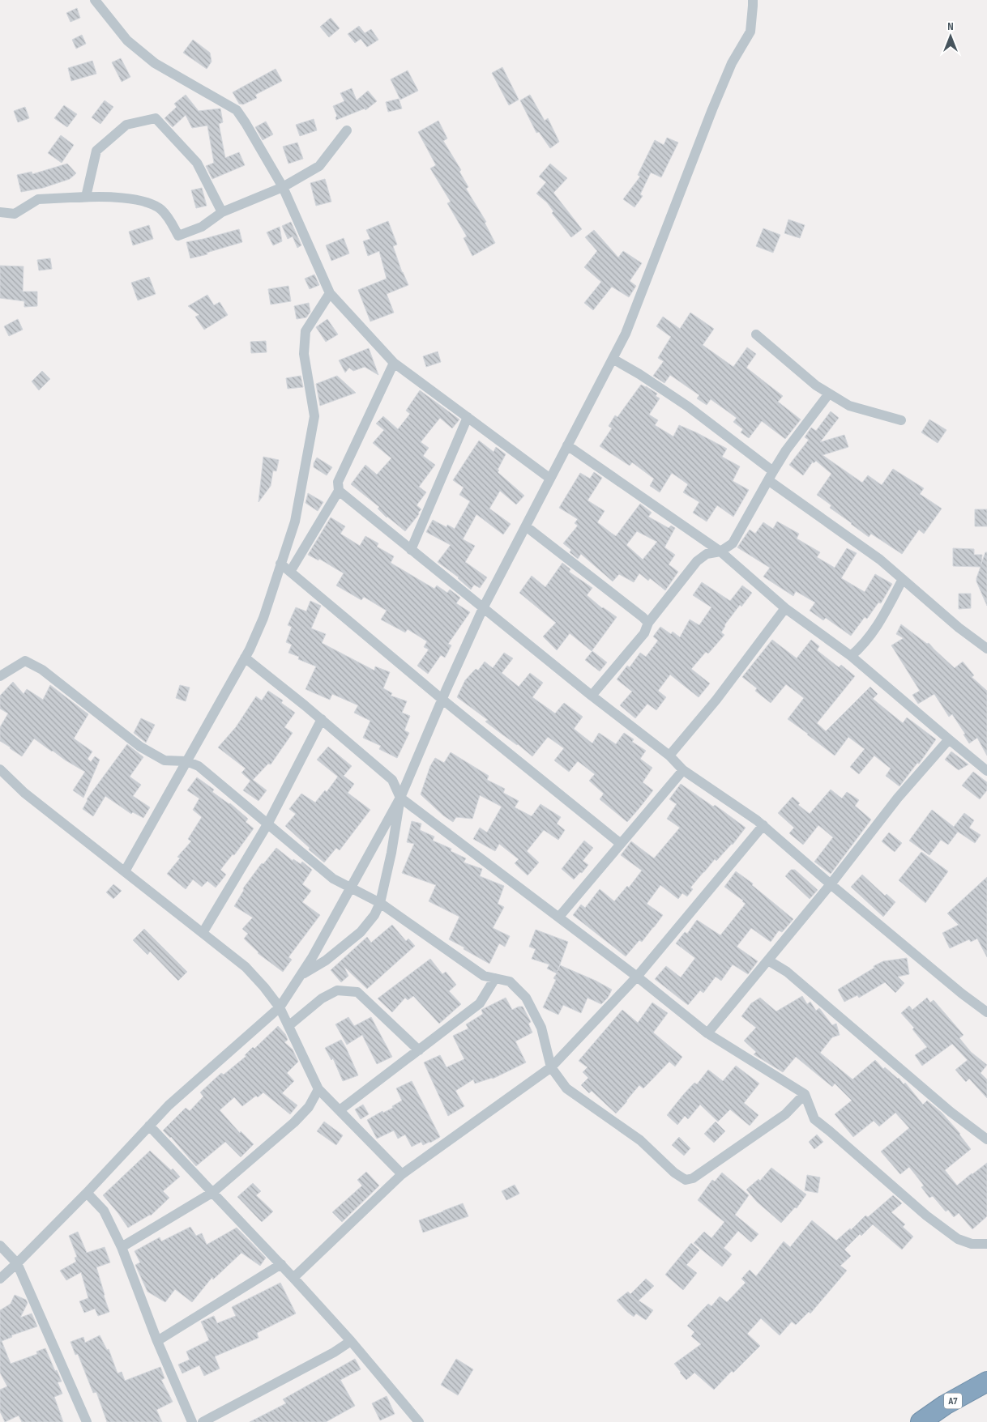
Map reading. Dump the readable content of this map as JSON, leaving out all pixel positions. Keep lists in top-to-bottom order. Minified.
{"streets":{"highway":["A7"]},"north":"top"}
